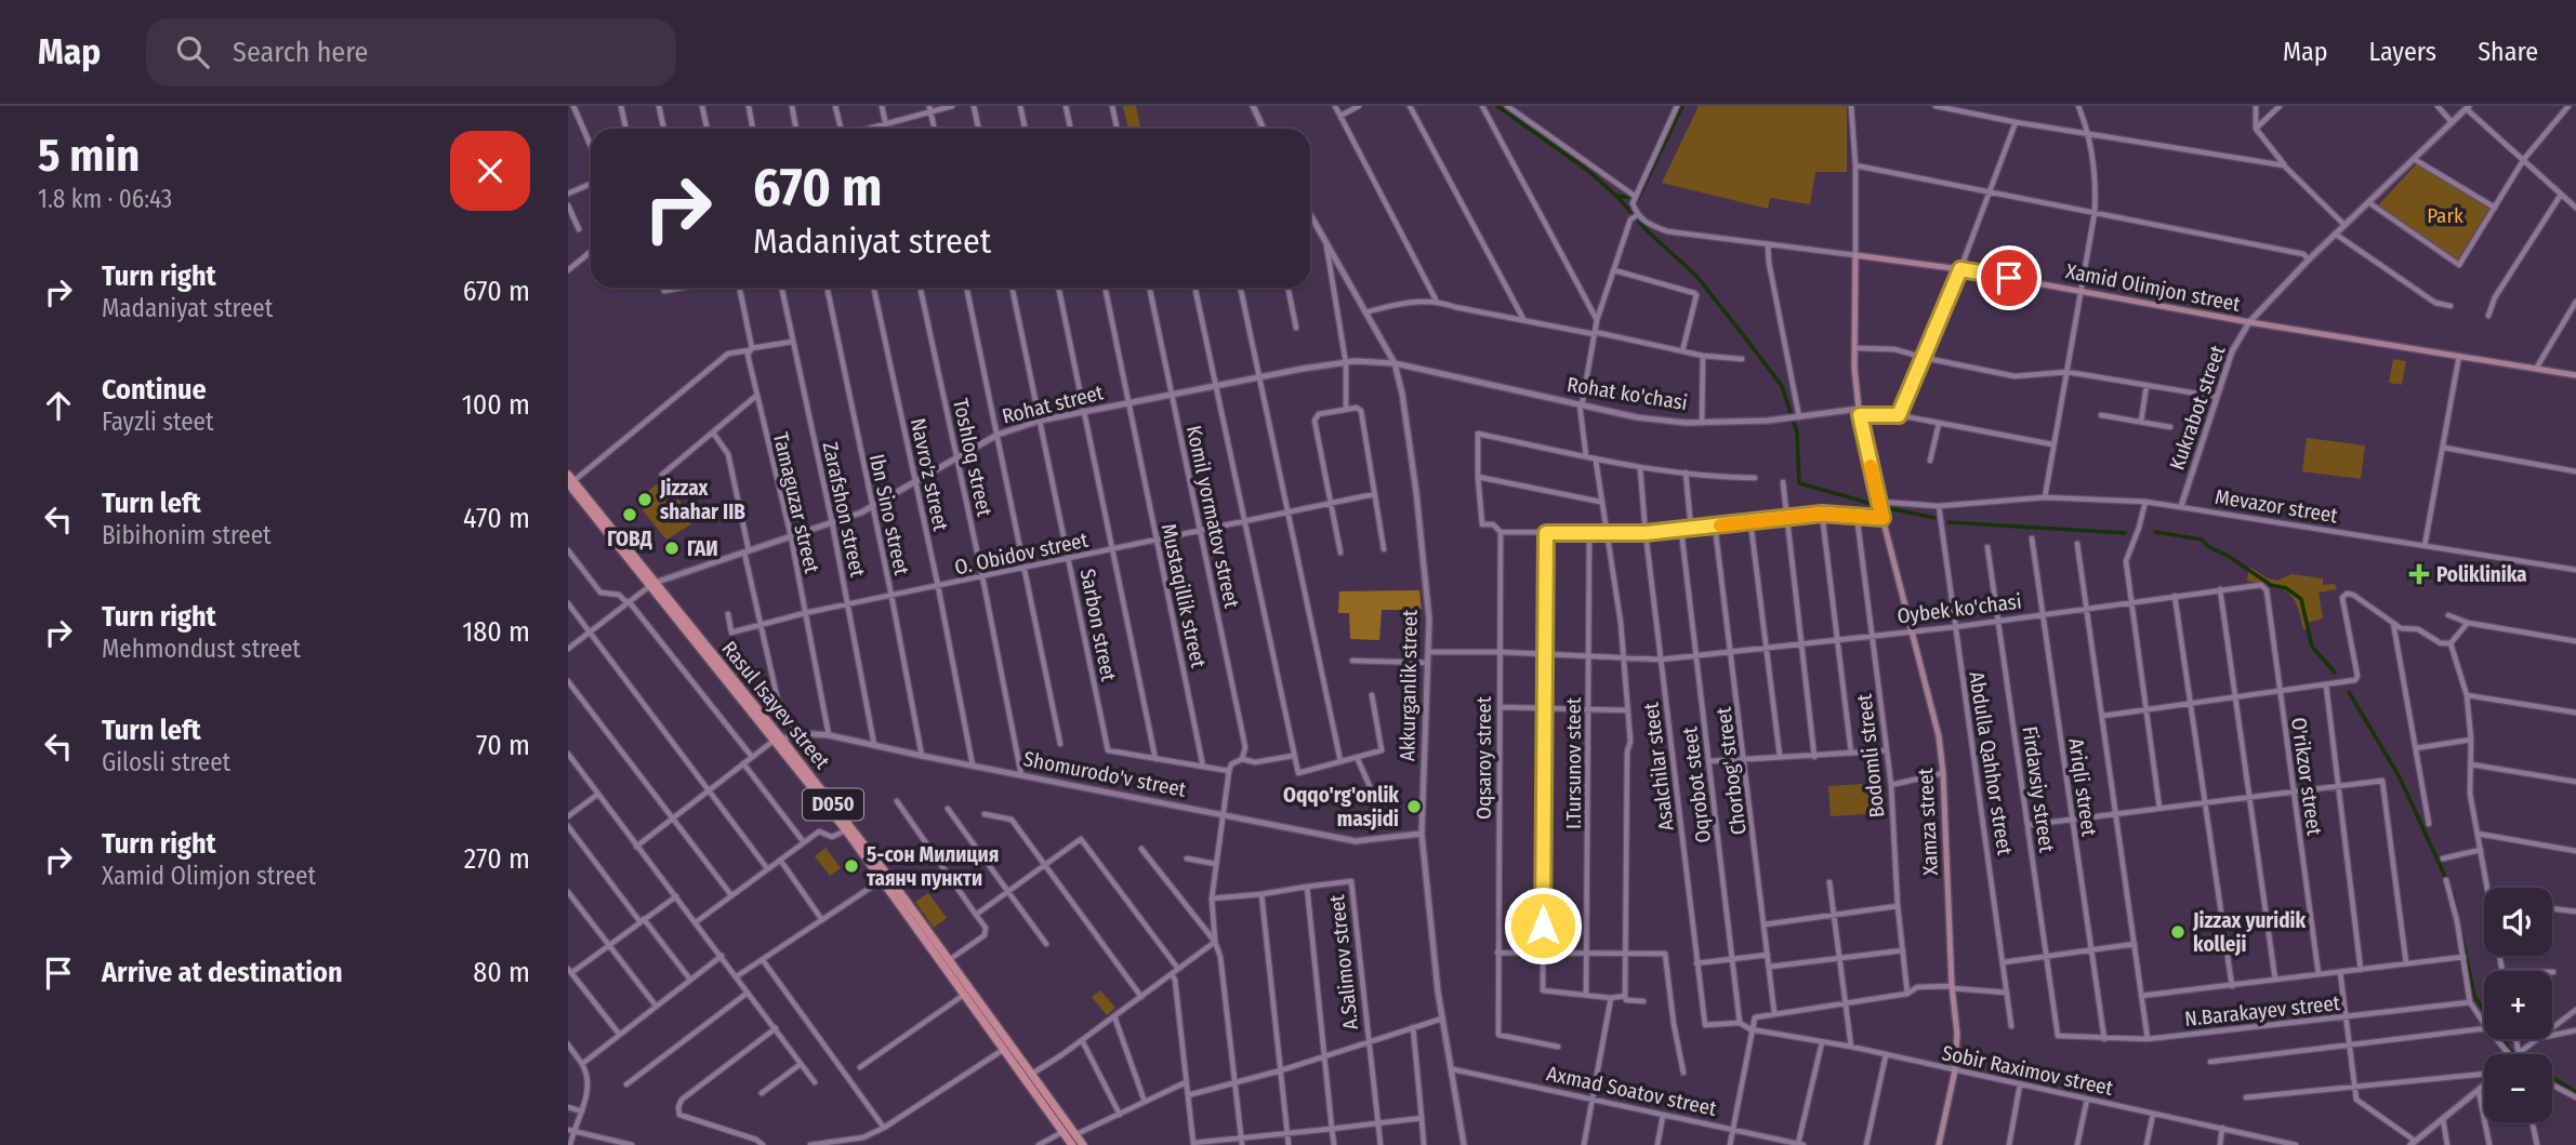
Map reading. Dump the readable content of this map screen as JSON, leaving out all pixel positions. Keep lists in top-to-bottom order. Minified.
{"streets":{"main road":["Xamid Olimjon street","Rasul Isayev street","D050","Xamza street"],"street":["Rohat ko'chasi","Rohat street","Kukrabot street","Toshloq street","Navro'z street","Tamaguzar street","Mevazor street","Zarafshon street","Ibn Sino street","Komil yormatov street","O. Obidov street","Mustaqillik street","Oybek ko'chasi","Sarbon street","Akkurganlik street","Bodomli street","Oqsaroy street","I.Tursunov steet","Abdulla Qahhor street","Asalchilar steet","Chorbog' street","Shomurodo'v street","O'rikzor street","Oqrobot steet","Ariqli street","Firdavsiy street","A.Salimov street","N.Barakayev street","Sobir Raximov street","Axmad Soatov street"]},"crossings":[["Xamid Olimjon street","Kukrabot street"],["Xamid Olimjon street","Xamza street"],["Rohat ko'chasi","Rohat street"],["Rohat ko'chasi","Akkurganlik street"],["Rohat ko'chasi","Xamza street"],["Rohat street","Toshloq street"],["Rohat street","Navro'z street"],["Rohat street","Tamaguzar street"],["Rohat street","Zarafshon street"],["Rohat street","Ibn Sino street"],["Rohat street","Komil yormatov street"],["Rohat street","Mustaqillik street"],["Rohat street","Sarbon street"],["Rohat street","Akkurganlik street"],["Rohat street","Rasul Isayev street"],["Kukrabot street","Mevazor street"],["Toshloq street","O. Obidov street"],["Toshloq street","Shomurodo'v street"],["Navro'z street","O. Obidov street"],["Navro'z street","Shomurodo'v street"],["Tamaguzar street","O. Obidov street"],["Tamaguzar street","Shomurodo'v street"],["Mevazor street","Abdulla Qahhor street"],["Mevazor street","Xamza street"],["Zarafshon street","O. Obidov street"],["Zarafshon street","Shomurodo'v street"],["Ibn Sino street","O. Obidov street"],["Ibn Sino street","Shomurodo'v street"],["Komil yormatov street","O. Obidov street"],["O. Obidov street","Mustaqillik street"],["O. Obidov street","Sarbon street"],["Mustaqillik street","Sarbon street"],["Oybek ko'chasi","Akkurganlik street"],["Oybek ko'chasi","Bodomli street"],["Oybek ko'chasi","Oqsaroy street"],["Oybek ko'chasi","I.Tursunov steet"],["Oybek ko'chasi","Abdulla Qahhor street"],["Oybek ko'chasi","Asalchilar steet"],["Oybek ko'chasi","Chorbog' street"],["Oybek ko'chasi","O'rikzor street"],["Oybek ko'chasi","Oqrobot steet"],["Oybek ko'chasi","Ariqli street"],["Oybek ko'chasi","Firdavsiy street"],["Oybek ko'chasi","Xamza street"],["Akkurganlik street","Shomurodo'v street"],["Akkurganlik street","Axmad Soatov street"],["Rasul Isayev street","Shomurodo'v street"],["Asalchilar steet","Oqrobot steet"],["Ariqli street","N.Barakayev street"],["Firdavsiy street","N.Barakayev street"],["Xamza street","Sobir Raximov street"]],"parks":["Park"],"places":{"other":["Jizzax shahar IIB","ГОВД","ГАИ","Oqqo'rg'onlik masjidi","5-сон Милиция таянч пункти","Jizzax yuridik kolleji"],"health":["Poliklinika"]},"page":{"header":"Map","search":"Search here","nav":["Map","Layers","Share"],"heading":["5 min","1.8 km · 06:43"],"turn":["670 m","Madaniyat street"],"list":[{"name":"Turn right","note":"Madaniyat street","value":"670 m"},{"name":"Continue","note":"Fayzli steet","value":"100 m"},{"name":"Turn left","note":"Bibihonim street","value":"470 m"},{"name":"Turn right","note":"Mehmondust street","value":"180 m"},{"name":"Turn left","note":"Gilosli street","value":"70 m"},{"name":"Turn right","note":"Xamid Olimjon street","value":"270 m"},{"name":"Arrive at destination","value":"80 m"}],"map_buttons":["+","−"]}}
